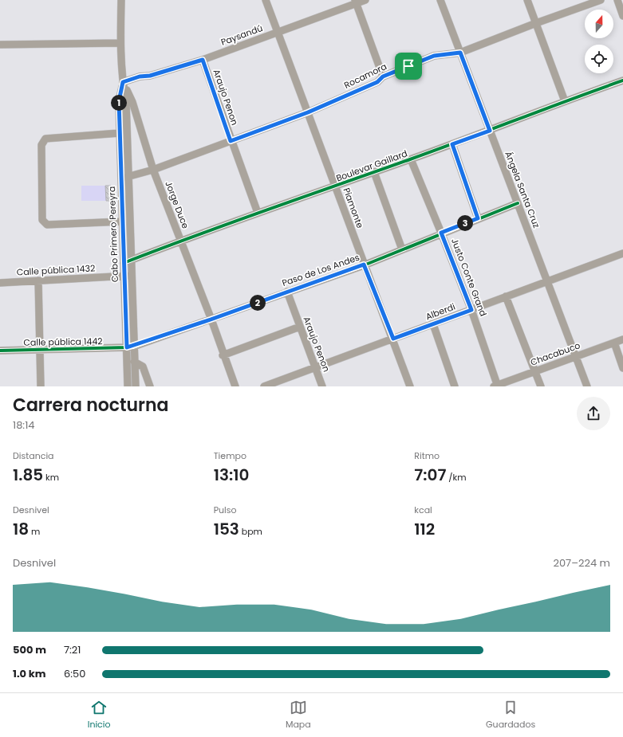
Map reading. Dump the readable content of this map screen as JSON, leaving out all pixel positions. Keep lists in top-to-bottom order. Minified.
{"streets":{"street":["Paysandú","Rocamora","Araujo Penon","Boulevar Gaillard","Ángela Santa Cruz","Jorge Duce","Piamonte","Cabo Primero Pereyra","Calle pública 1432","Paso de Los Andes","Justo Conte Grand","Alberdi","Calle pública 1442","Chacabuco"]},"crossings":[["Paysandú","Araujo Penon"],["Paysandú","Jorge Duce"],["Paysandú","Piamonte"],["Paysandú","Cabo Primero Pereyra"],["Rocamora","Araujo Penon"],["Rocamora","Ángela Santa Cruz"],["Rocamora","Jorge Duce"],["Rocamora","Piamonte"],["Rocamora","Cabo Primero Pereyra"],["Araujo Penon","Boulevar Gaillard"],["Araujo Penon","Paso de Los Andes"],["Araujo Penon","Alberdi"],["Boulevar Gaillard","Ángela Santa Cruz"],["Boulevar Gaillard","Jorge Duce"],["Boulevar Gaillard","Piamonte"],["Boulevar Gaillard","Cabo Primero Pereyra"],["Boulevar Gaillard","Justo Conte Grand"],["Ángela Santa Cruz","Paso de Los Andes"],["Ángela Santa Cruz","Alberdi"],["Ángela Santa Cruz","Chacabuco"],["Jorge Duce","Cabo Primero Pereyra"],["Jorge Duce","Paso de Los Andes"],["Piamonte","Paso de Los Andes"],["Piamonte","Alberdi"],["Cabo Primero Pereyra","Calle pública 1432"],["Cabo Primero Pereyra","Paso de Los Andes"],["Cabo Primero Pereyra","Calle pública 1442"],["Paso de Los Andes","Justo Conte Grand"],["Paso de Los Andes","Calle pública 1442"],["Justo Conte Grand","Alberdi"],["Justo Conte Grand","Chacabuco"]],"north":"top","page":{"pins":["1","3","2"],"heading":["Carrera nocturna","18:14"],"stats":[["Distancia","1.85 km"],["Tiempo","13:10"],["Ritmo","7:07 /km"],["Desnivel","18 m"],["Pulso","153 bpm"],["kcal","112"]],"chart":["Desnivel","207–224 m"],"list":[{"name":"500 m","note":"7:21"},{"name":"1.0 km","note":"6:50"}],"tabs":["Inicio","Mapa","Guardados"]}}
